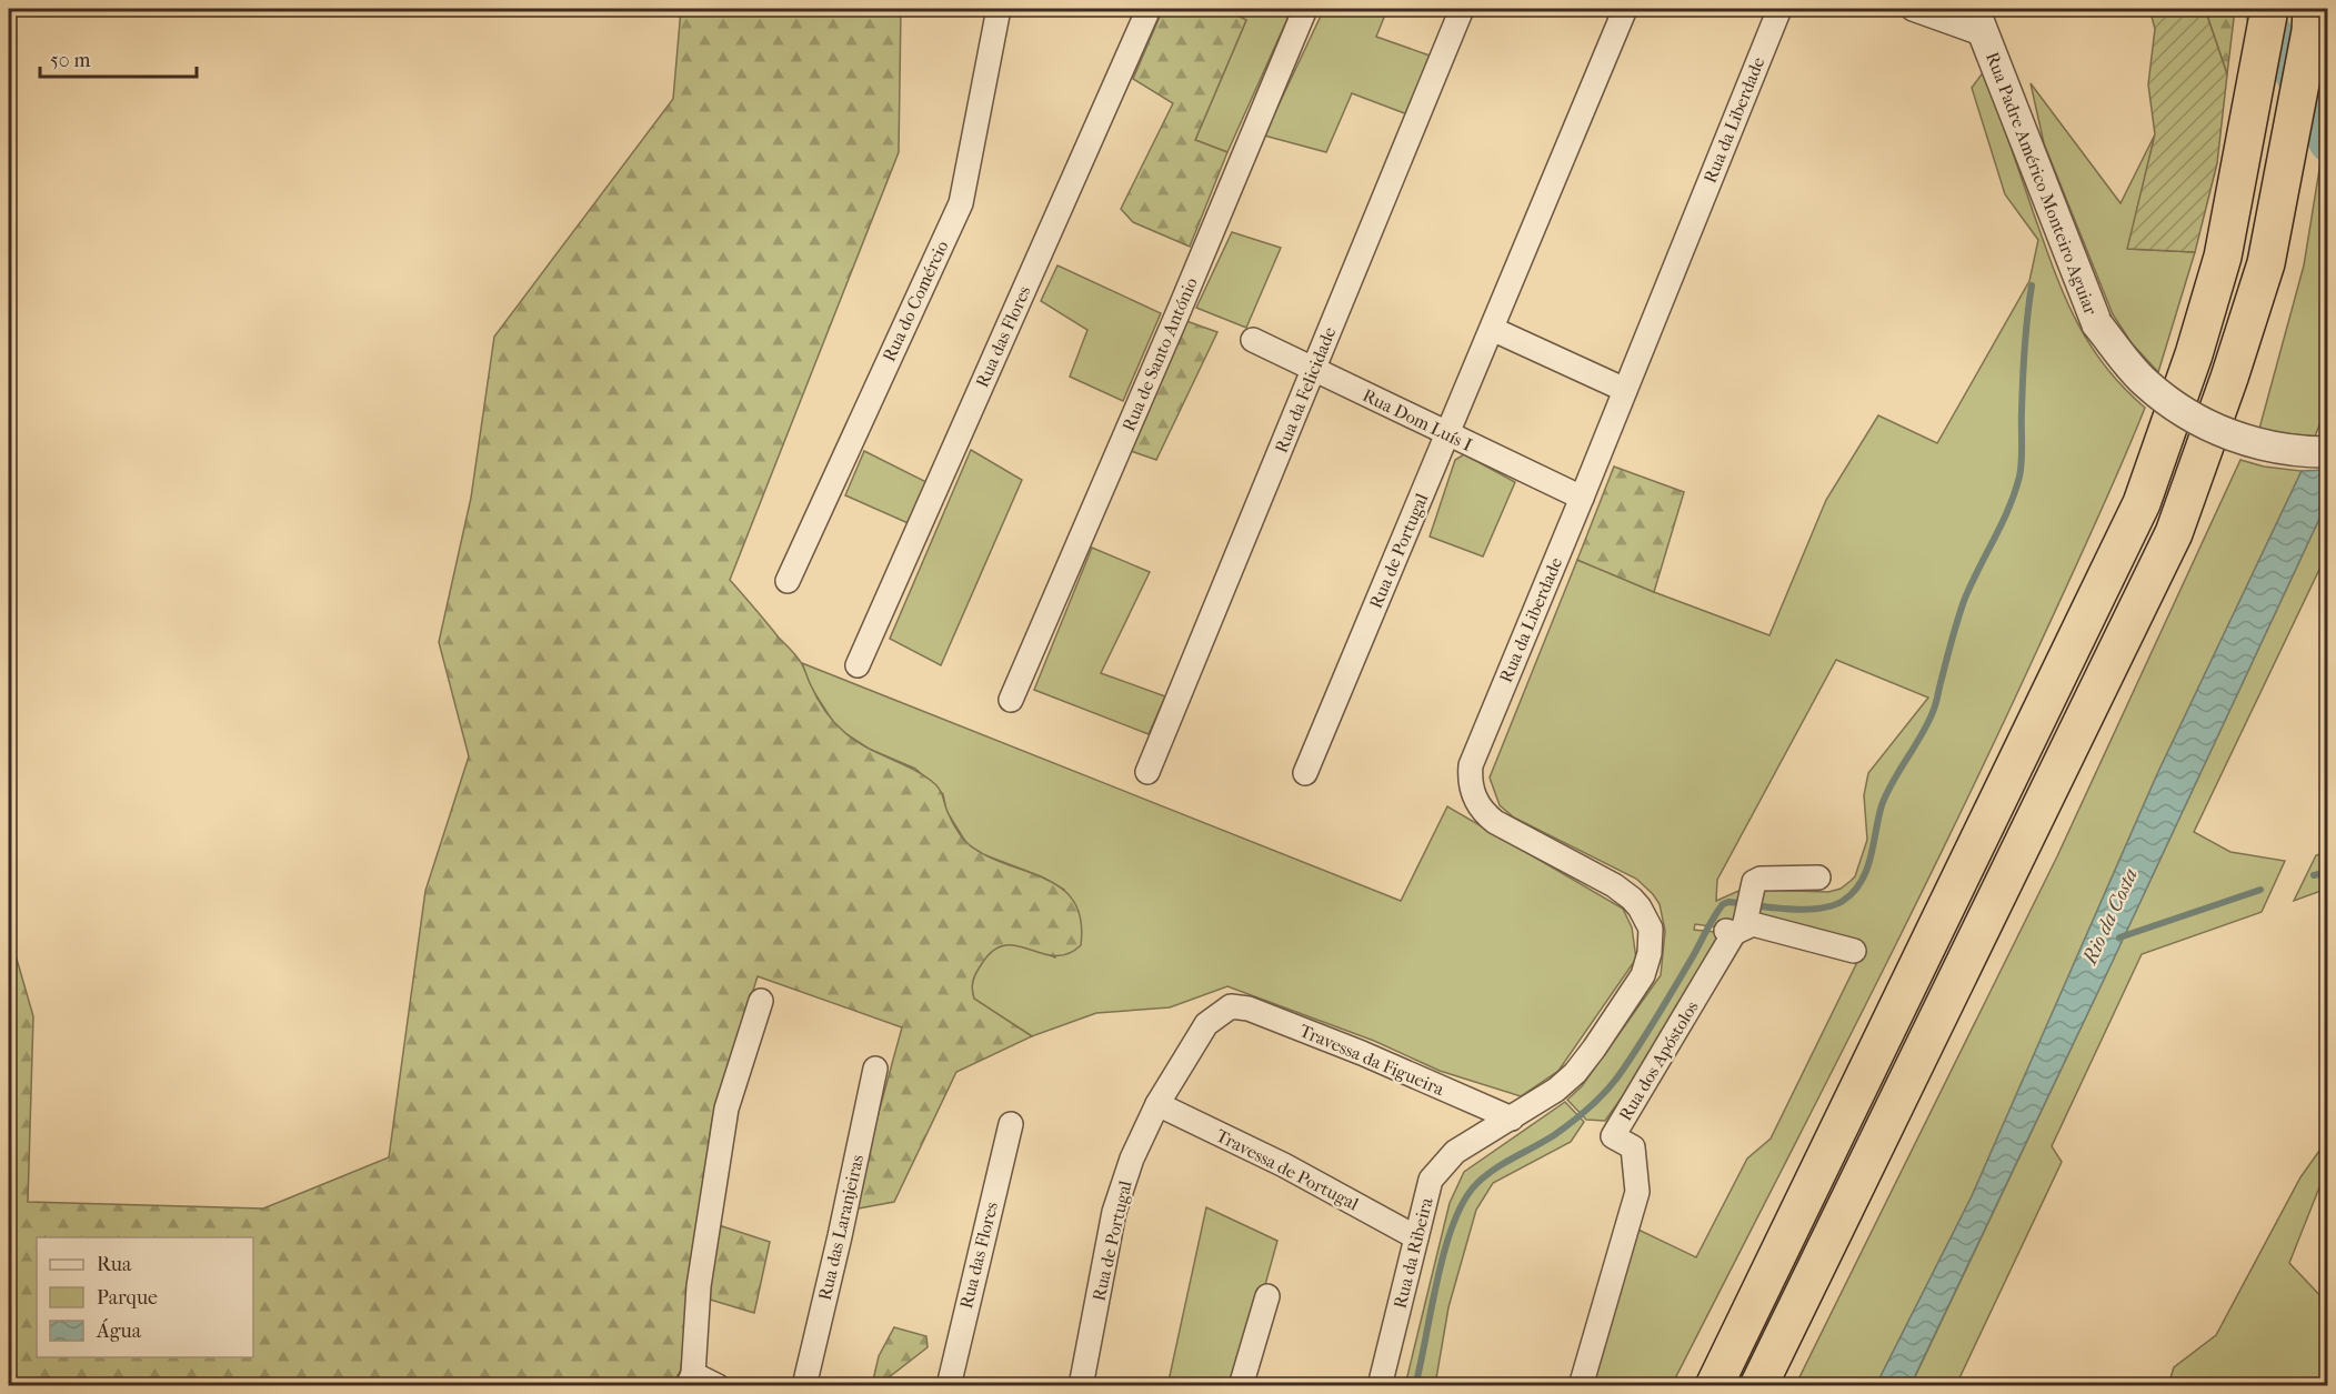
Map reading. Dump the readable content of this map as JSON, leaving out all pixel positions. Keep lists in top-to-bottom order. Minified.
{"streets":{"street":["Rua da Liberdade","Rua Padre Américo Monteiro Aguiar","Rua do Comércio","Rua das Flores","Rua de Santo António","Rua da Felicidade","Rua Dom Luís I","Rua de Portugal","Travessa da Figueira","Rua dos Apóstolos","Travessa de Portugal","Rua das Laranjeiras","Rua da Ribeira"]},"crossings":[["Rua da Liberdade","Rua Dom Luís I"],["Rua da Liberdade","Travessa da Figueira"],["Rua da Liberdade","Rua da Ribeira"],["Rua da Felicidade","Rua Dom Luís I"],["Rua Dom Luís I","Rua de Portugal"],["Rua de Portugal","Travessa da Figueira"],["Rua de Portugal","Travessa de Portugal"],["Travessa da Figueira","Rua da Ribeira"],["Travessa de Portugal","Rua da Ribeira"]],"water":["Rio da Costa"],"legend":["Rua","Parque","Água"],"scale_bar":"50 m"}
